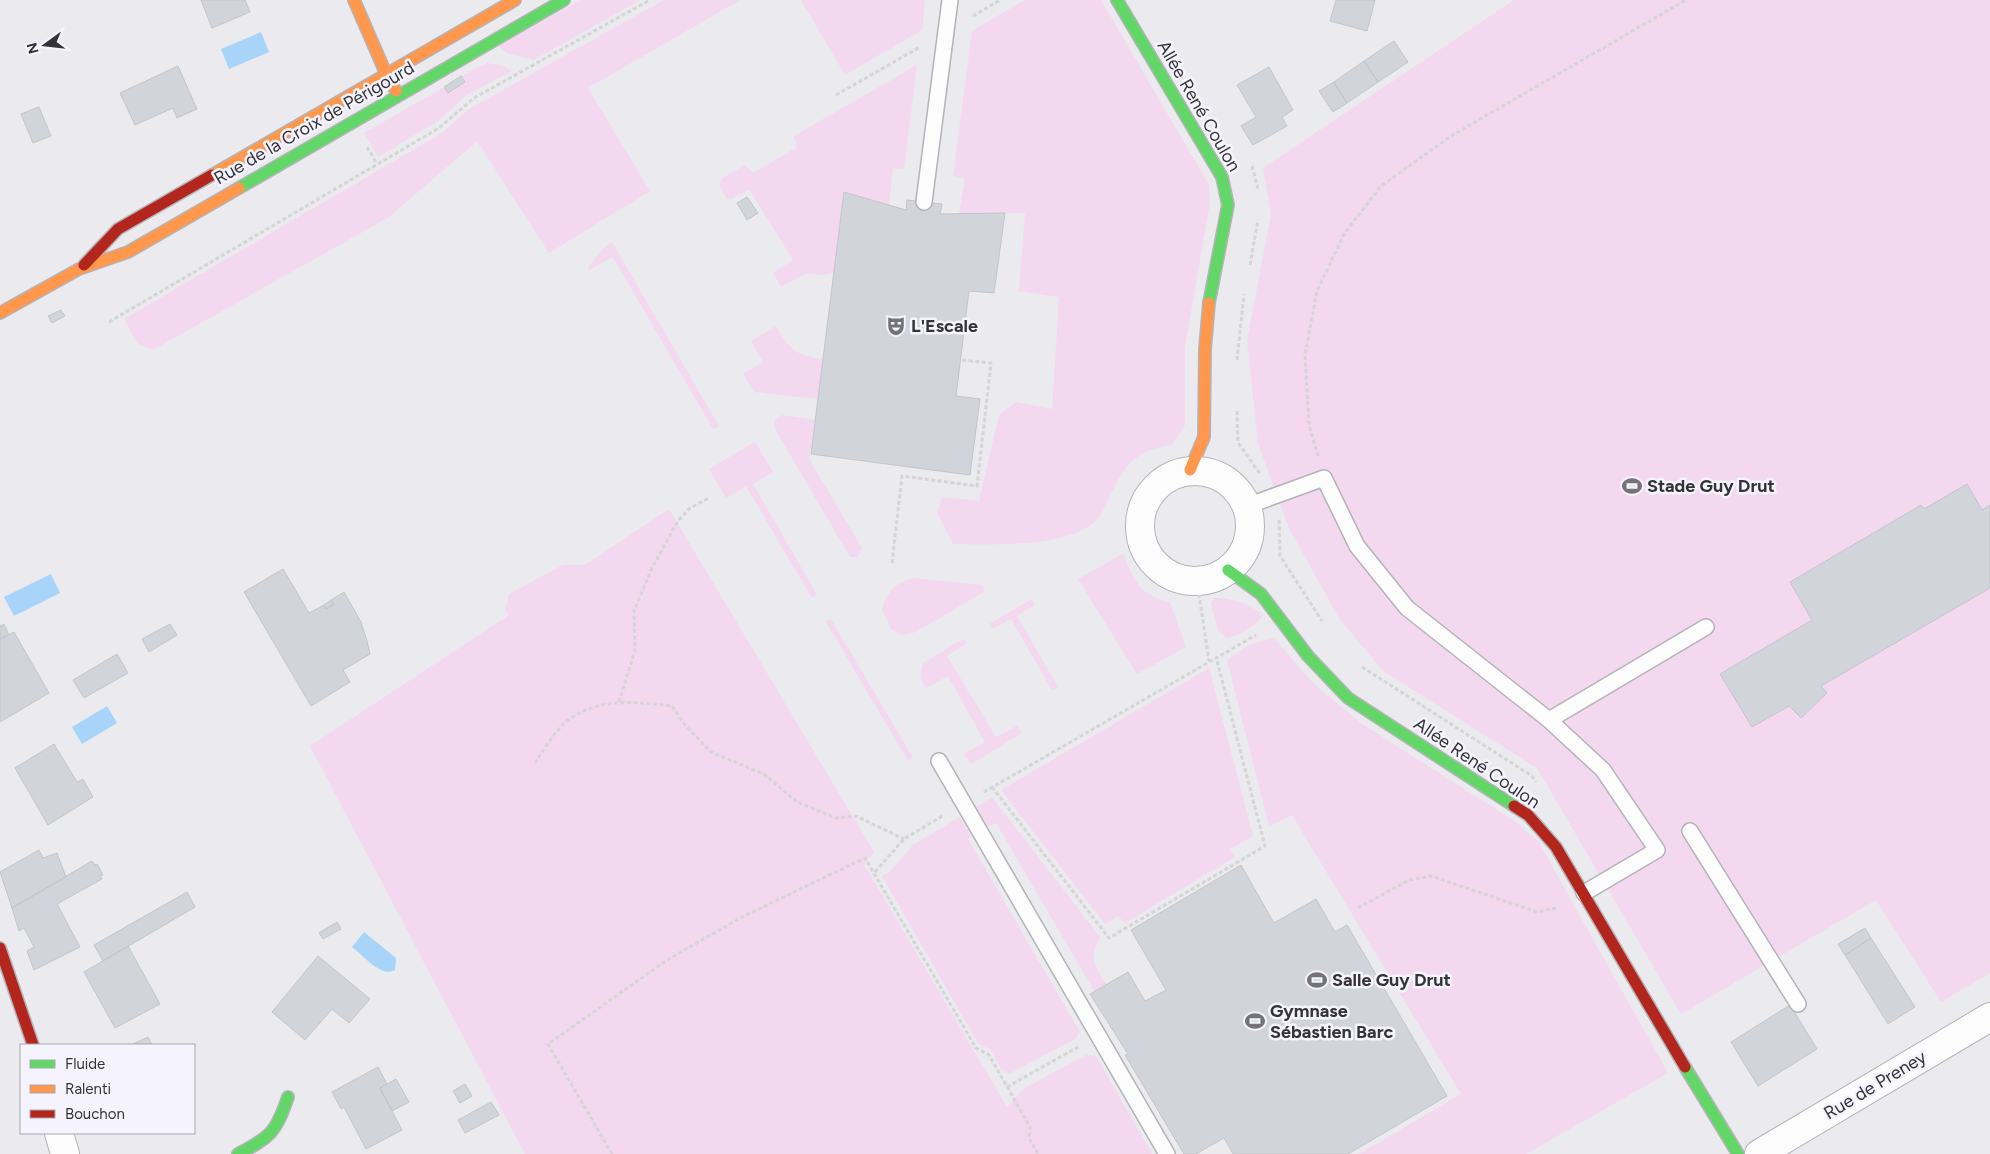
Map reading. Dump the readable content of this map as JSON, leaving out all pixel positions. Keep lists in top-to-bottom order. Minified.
{"streets":{"street":["Allée René Coulon","Rue de la Croix de Périgourd","Rue de Preney"]},"places":{"theatre":["L'Escale"],"sports":["Stade Guy Drut","Salle Guy Drut","Gymnase Sébastien Barc"]},"legend":["Fluide","Ralenti","Bouchon"],"north":"left"}
